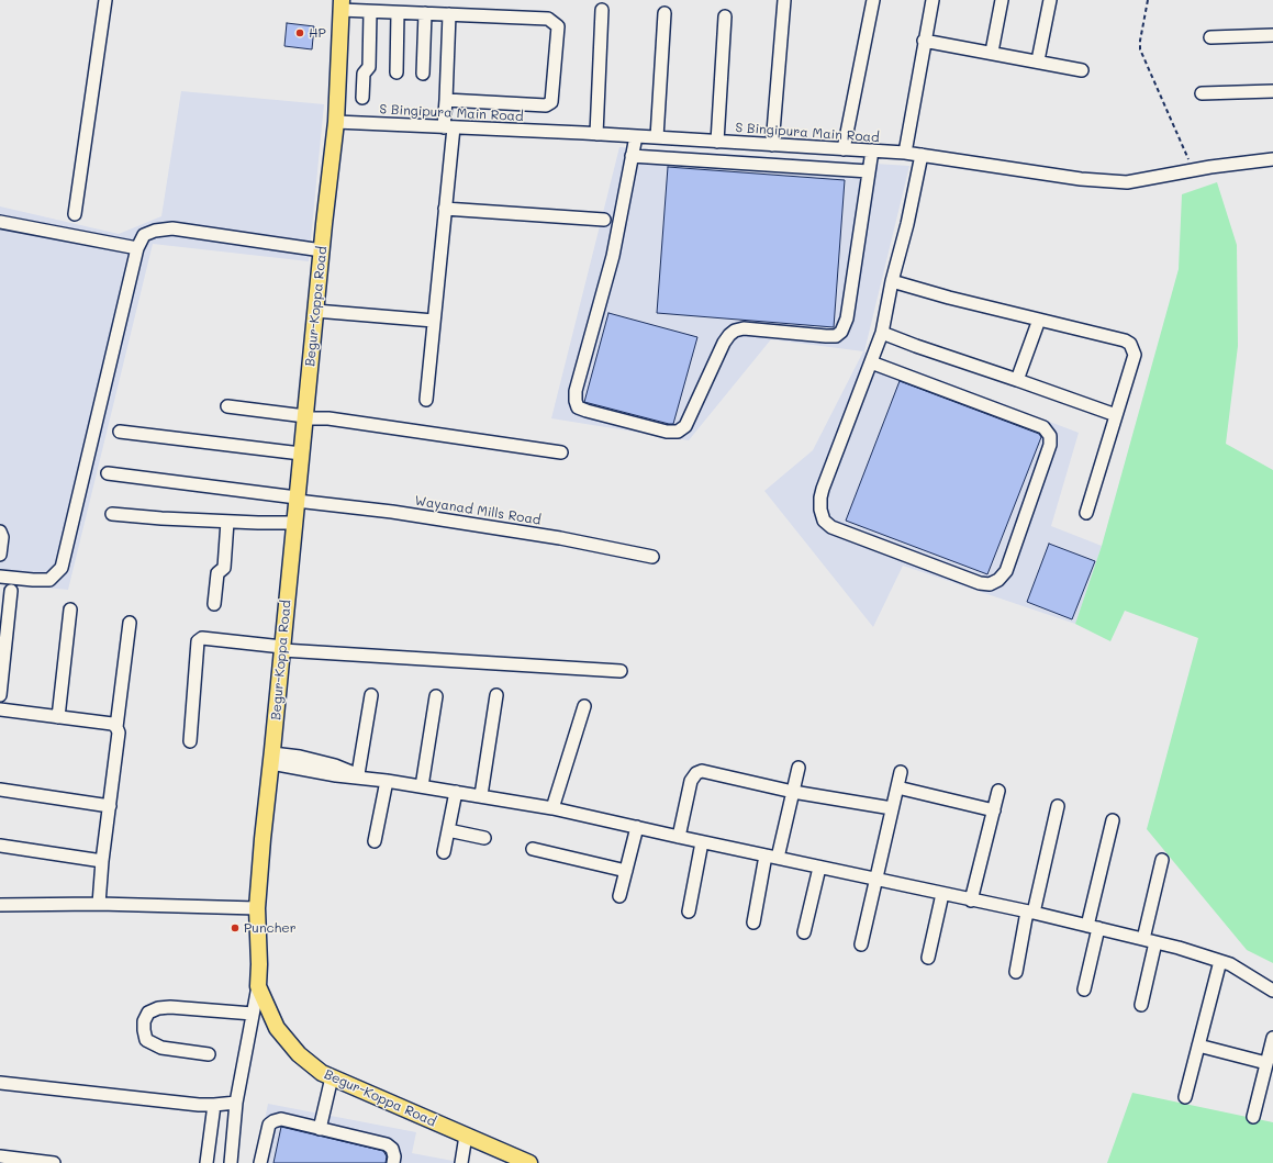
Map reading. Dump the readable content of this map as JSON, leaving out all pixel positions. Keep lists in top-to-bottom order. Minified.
{"streets":{"main road":["Begur-Koppa Road"],"street":["S Bingipura Main Road","Wayanad Mills Road"]},"crossings":[["S Bingipura Main Road","Begur-Koppa Road"],["Begur-Koppa Road","Wayanad Mills Road"]],"places":["HP","Puncher"]}
